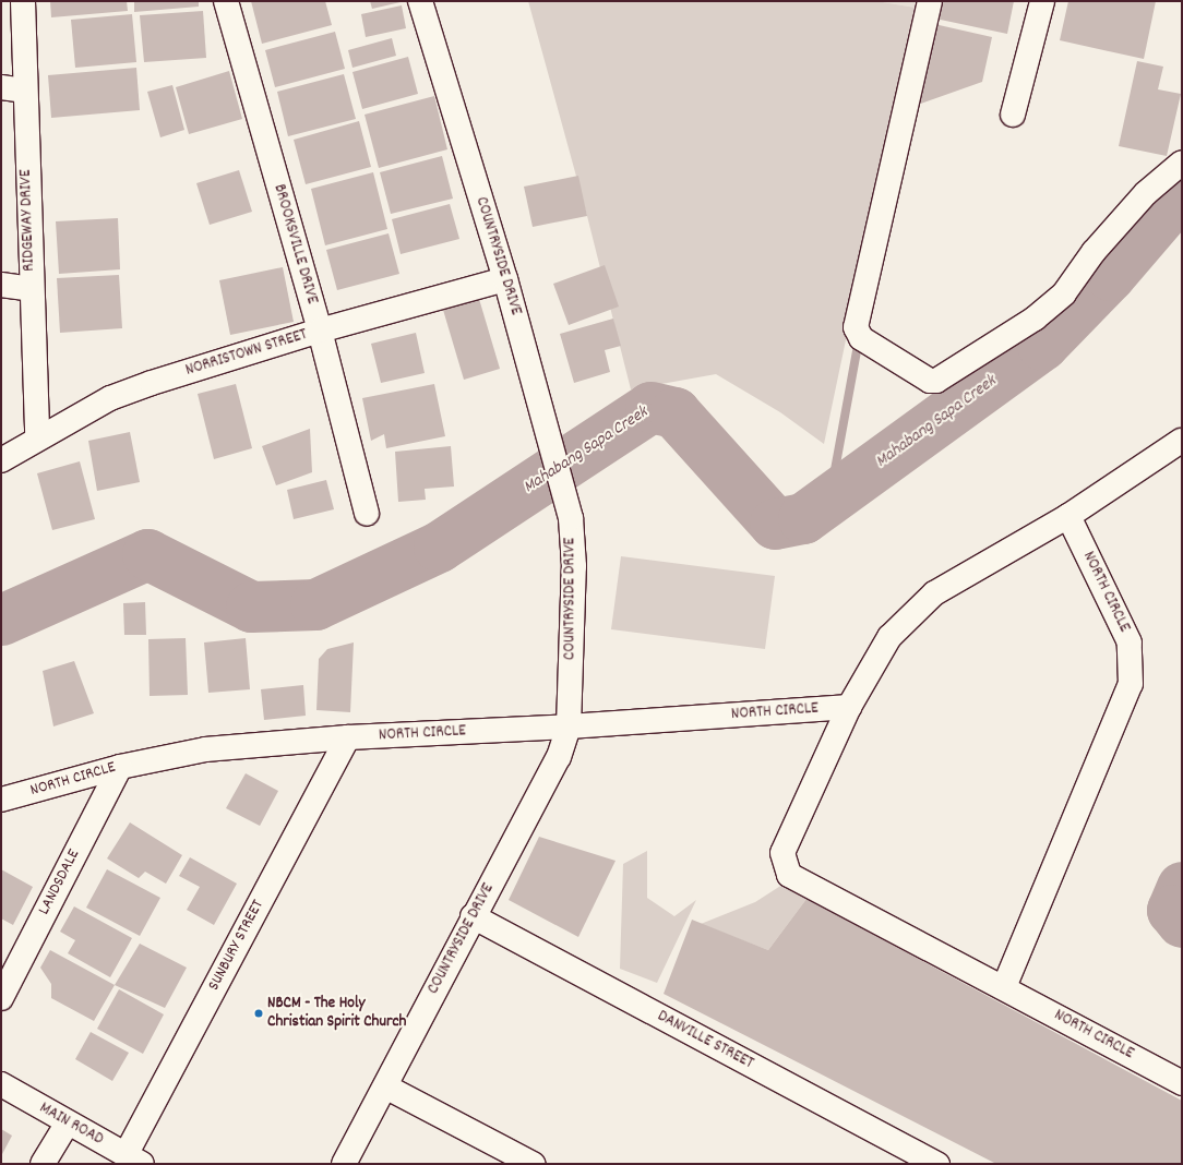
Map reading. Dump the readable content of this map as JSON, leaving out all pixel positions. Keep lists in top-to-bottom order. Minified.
{"streets":{"street":["RIDGEWAY DRIVE","BROOKSVILLE DRIVE","COUNTRYSIDE DRIVE","NORRISTOWN STREET","NORTH CIRCLE","LANDSDALE","SUNBURY STREET","DANVILLE STREET","MAIN ROAD"]},"crossings":[["RIDGEWAY DRIVE","NORRISTOWN STREET"],["BROOKSVILLE DRIVE","NORRISTOWN STREET"],["COUNTRYSIDE DRIVE","NORRISTOWN STREET"],["COUNTRYSIDE DRIVE","NORTH CIRCLE"],["COUNTRYSIDE DRIVE","DANVILLE STREET"],["NORTH CIRCLE","LANDSDALE"],["NORTH CIRCLE","SUNBURY STREET"],["SUNBURY STREET","MAIN ROAD"]],"water":["Mahabang Sapa Creek"],"places":["NBCM - The Holy Christian Spirit Church"]}
